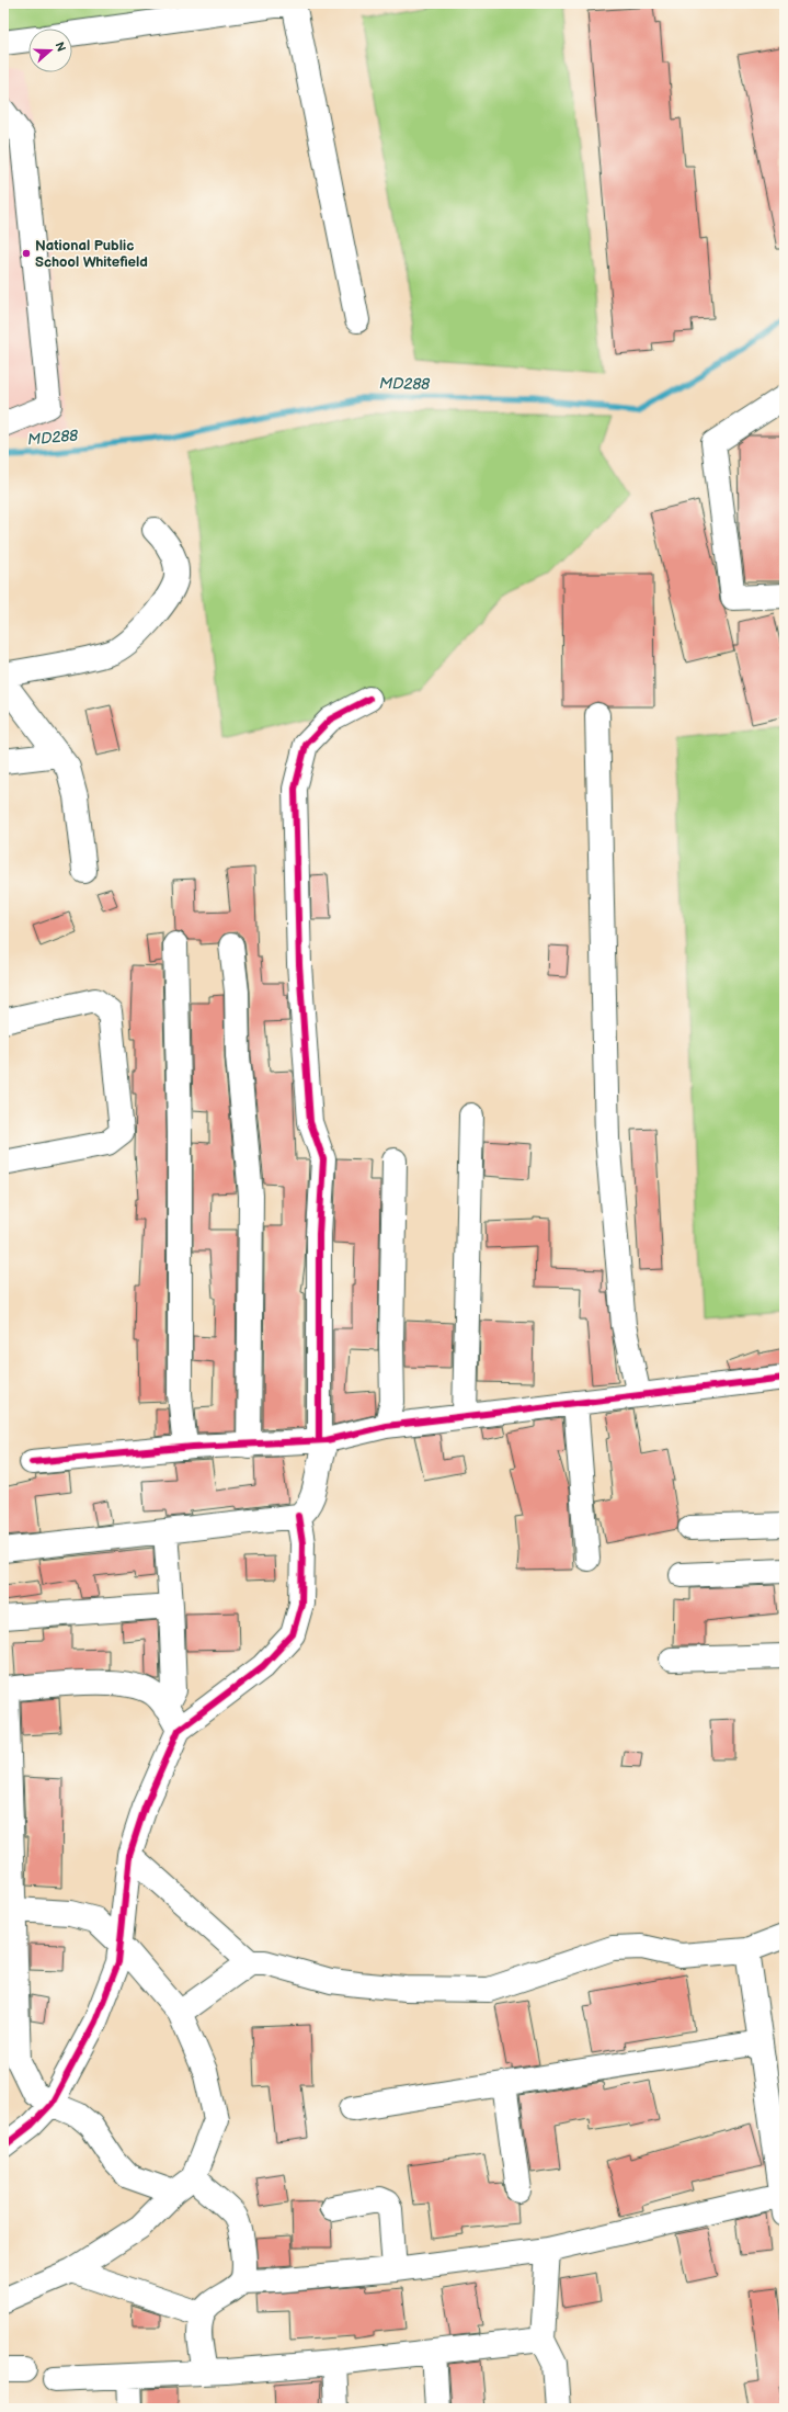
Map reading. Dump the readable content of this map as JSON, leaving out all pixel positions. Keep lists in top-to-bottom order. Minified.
{"water":["MD288"],"places":["National Public School Whitefield"],"north":"right"}
